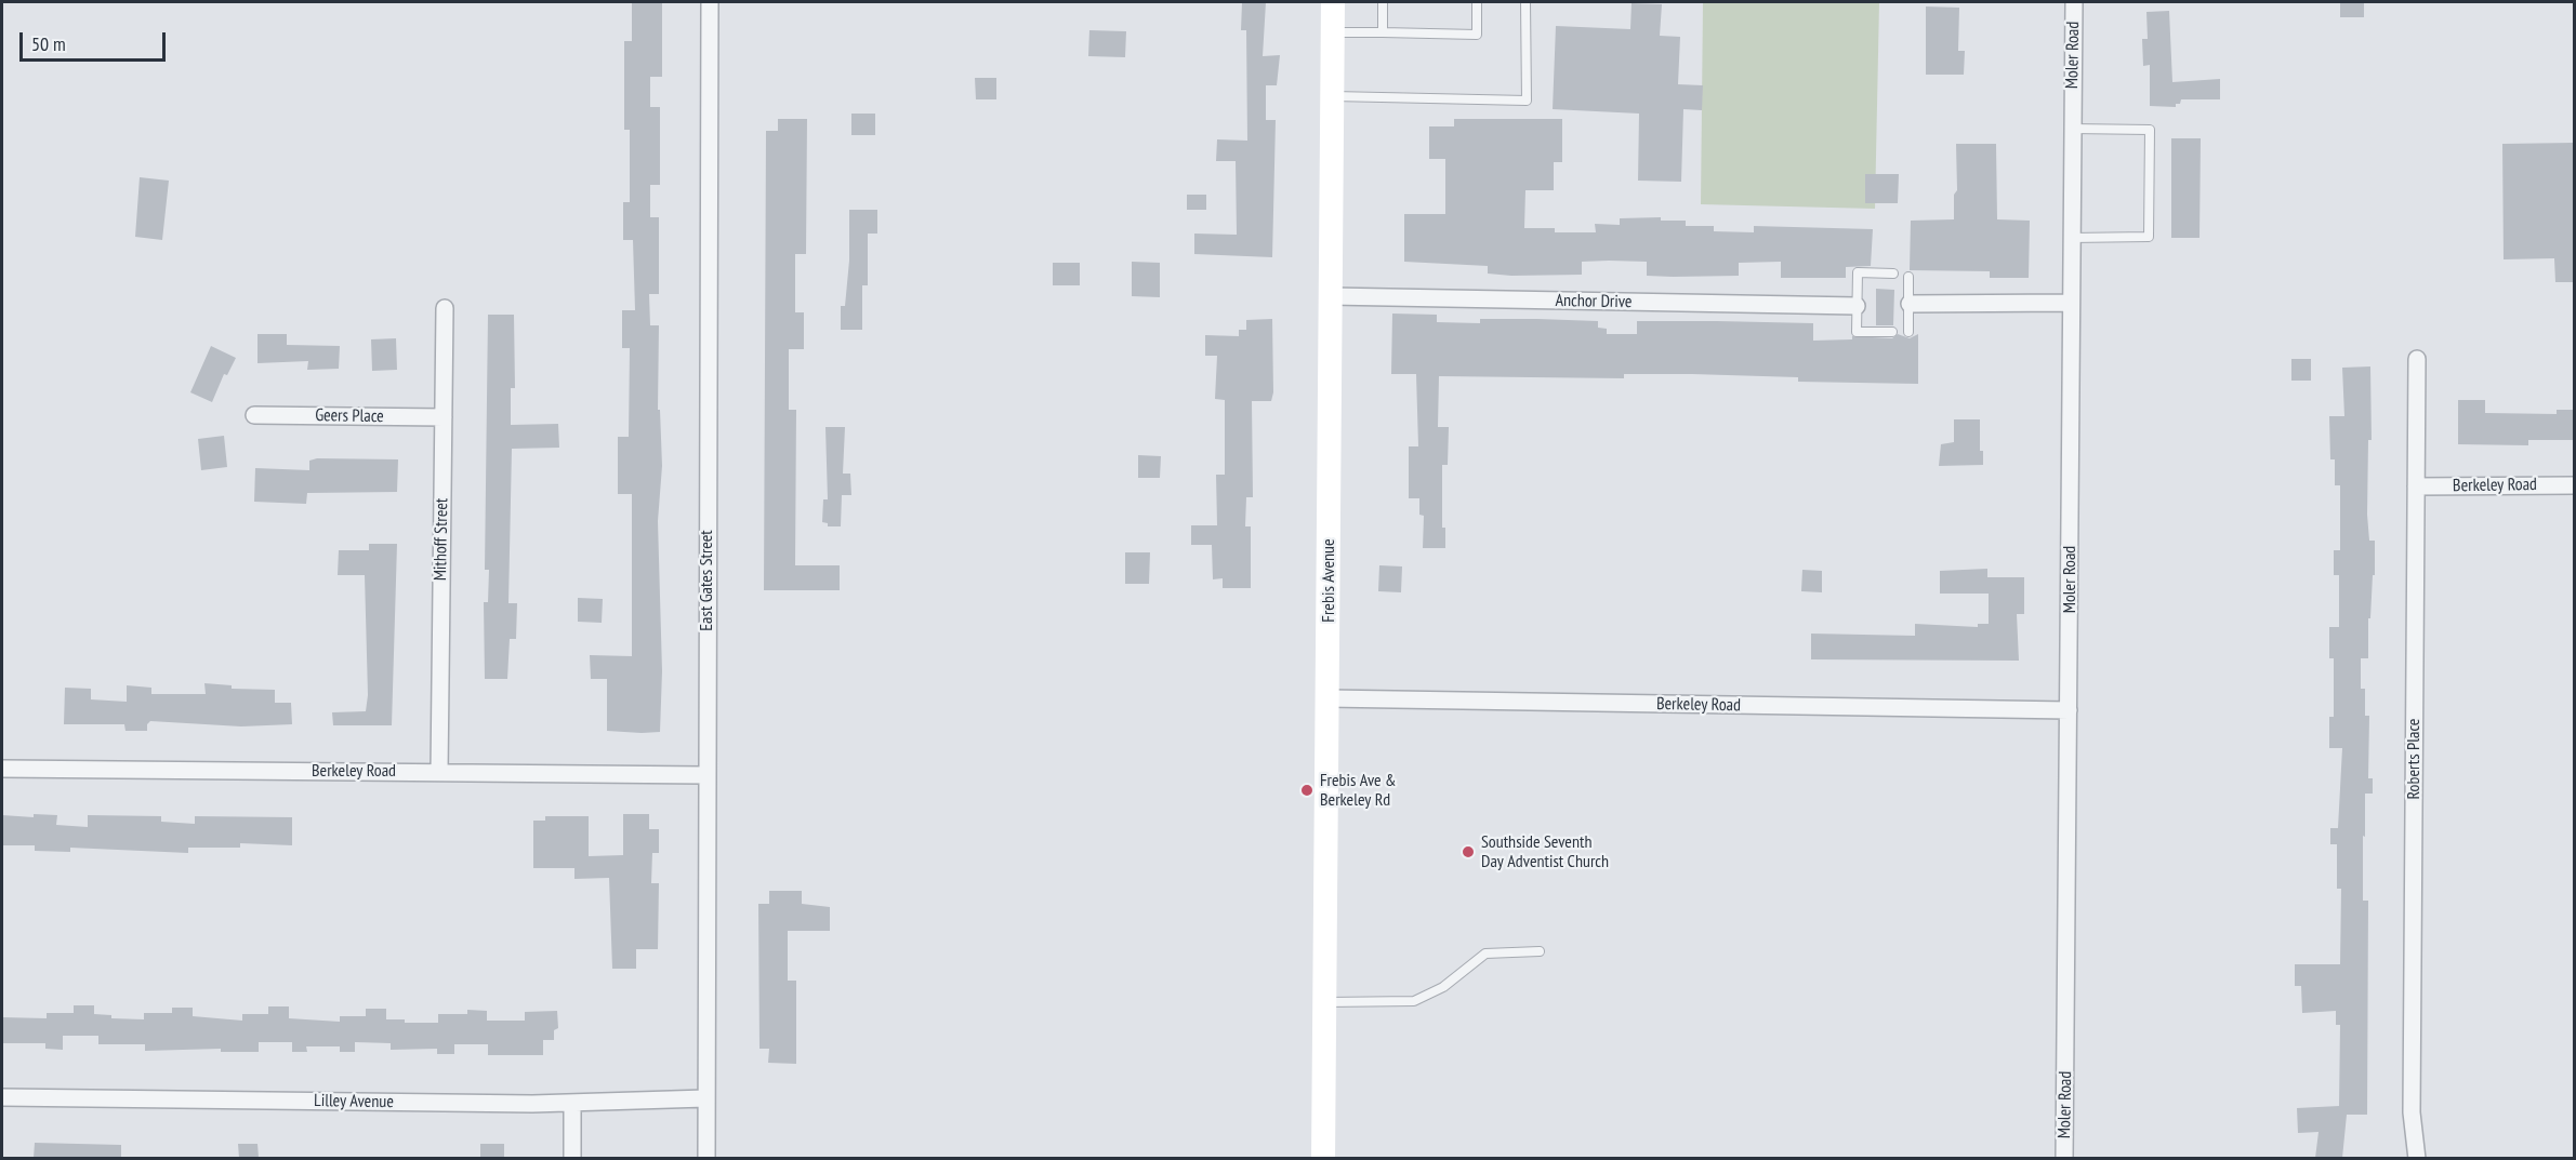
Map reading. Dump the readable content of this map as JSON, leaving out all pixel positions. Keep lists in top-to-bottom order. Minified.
{"streets":{"main road":["Frebis Avenue"],"street":["Moler Road","Anchor Drive","Geers Place","Berkeley Road","Mithoff Street","East Gates Street","Roberts Place","Lilley Avenue"]},"crossings":[["Moler Road","Berkeley Road"],["Anchor Drive","Frebis Avenue"],["Geers Place","Mithoff Street"],["Berkeley Road","Mithoff Street"],["Berkeley Road","East Gates Street"],["Berkeley Road","Frebis Avenue"],["Berkeley Road","Roberts Place"],["East Gates Street","Lilley Avenue"]],"places":["Frebis Ave & Berkeley Rd","Southside Seventh Day Adventist Church"],"scale_bar":"50 m"}
